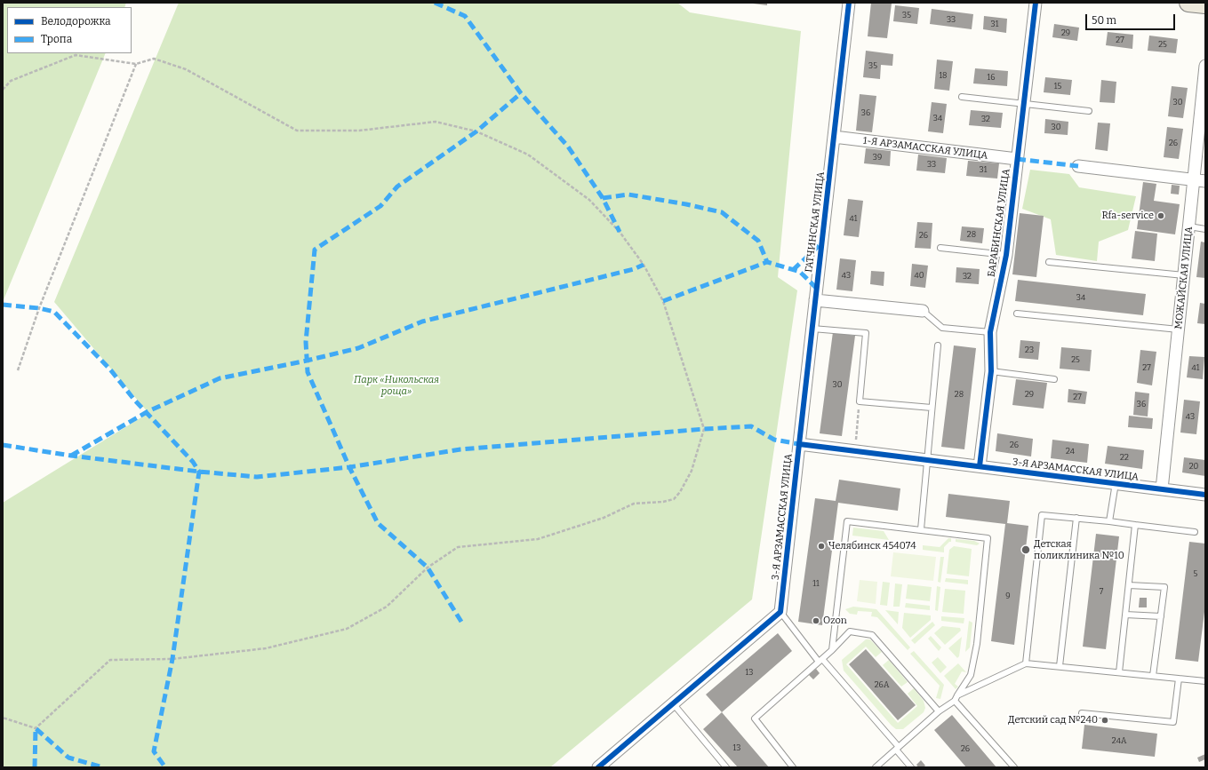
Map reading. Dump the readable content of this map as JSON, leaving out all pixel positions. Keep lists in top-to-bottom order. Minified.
{"streets":{"street":["1-Я АРЗАМАССКАЯ УЛИЦА","ГАТЧИНСКАЯ УЛИЦА","БАРАБИНСКАЯ УЛИЦА","МОЖАЙСКАЯ УЛИЦА","3-Я АРЗАМАССКАЯ УЛИЦА"]},"crossings":[["1-Я АРЗАМАССКАЯ УЛИЦА","ГАТЧИНСКАЯ УЛИЦА"],["1-Я АРЗАМАССКАЯ УЛИЦА","БАРАБИНСКАЯ УЛИЦА"],["ГАТЧИНСКАЯ УЛИЦА","3-Я АРЗАМАССКАЯ УЛИЦА"],["БАРАБИНСКАЯ УЛИЦА","3-Я АРЗАМАССКАЯ УЛИЦА"],["МОЖАЙСКАЯ УЛИЦА","3-Я АРЗАМАССКАЯ УЛИЦА"]],"parks":["Парк «Никольская роща»"],"places":["Rfa-service","Челябинск 454074","Детская поликлиника №10","Ozon","Детский сад №240"],"house_numbers":["35","33","31","29","27","25","35","18","16","15","30","36","34","32","30","26","39","33","31","41","28","26","43","40","32","34","23","25","27","41","30","28","29","27","36","43","26","24","22","20","5","11","7","9","13","26А","24А","13","26"],"legend":["Велодорожка","Тропа"],"scale_bar":"50 m"}
